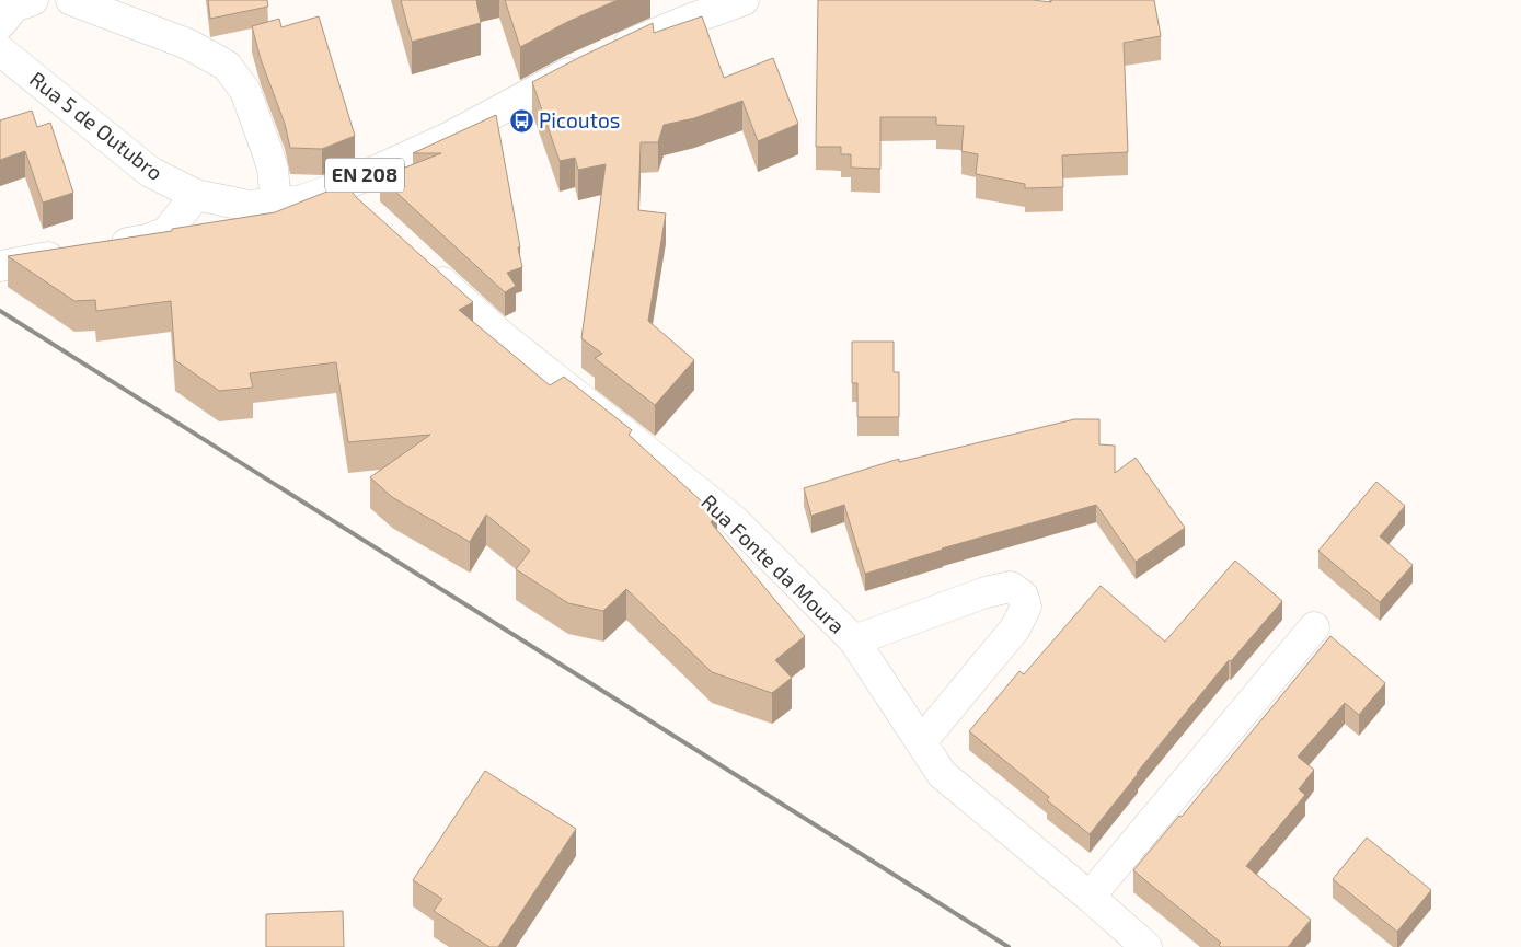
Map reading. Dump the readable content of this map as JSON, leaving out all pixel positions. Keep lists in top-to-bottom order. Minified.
{"streets":{"street":["Rua 5 de Outubro","EN 208","Rua Fonte da Moura"]},"places":{"bus stop":["Picoutos"]}}
